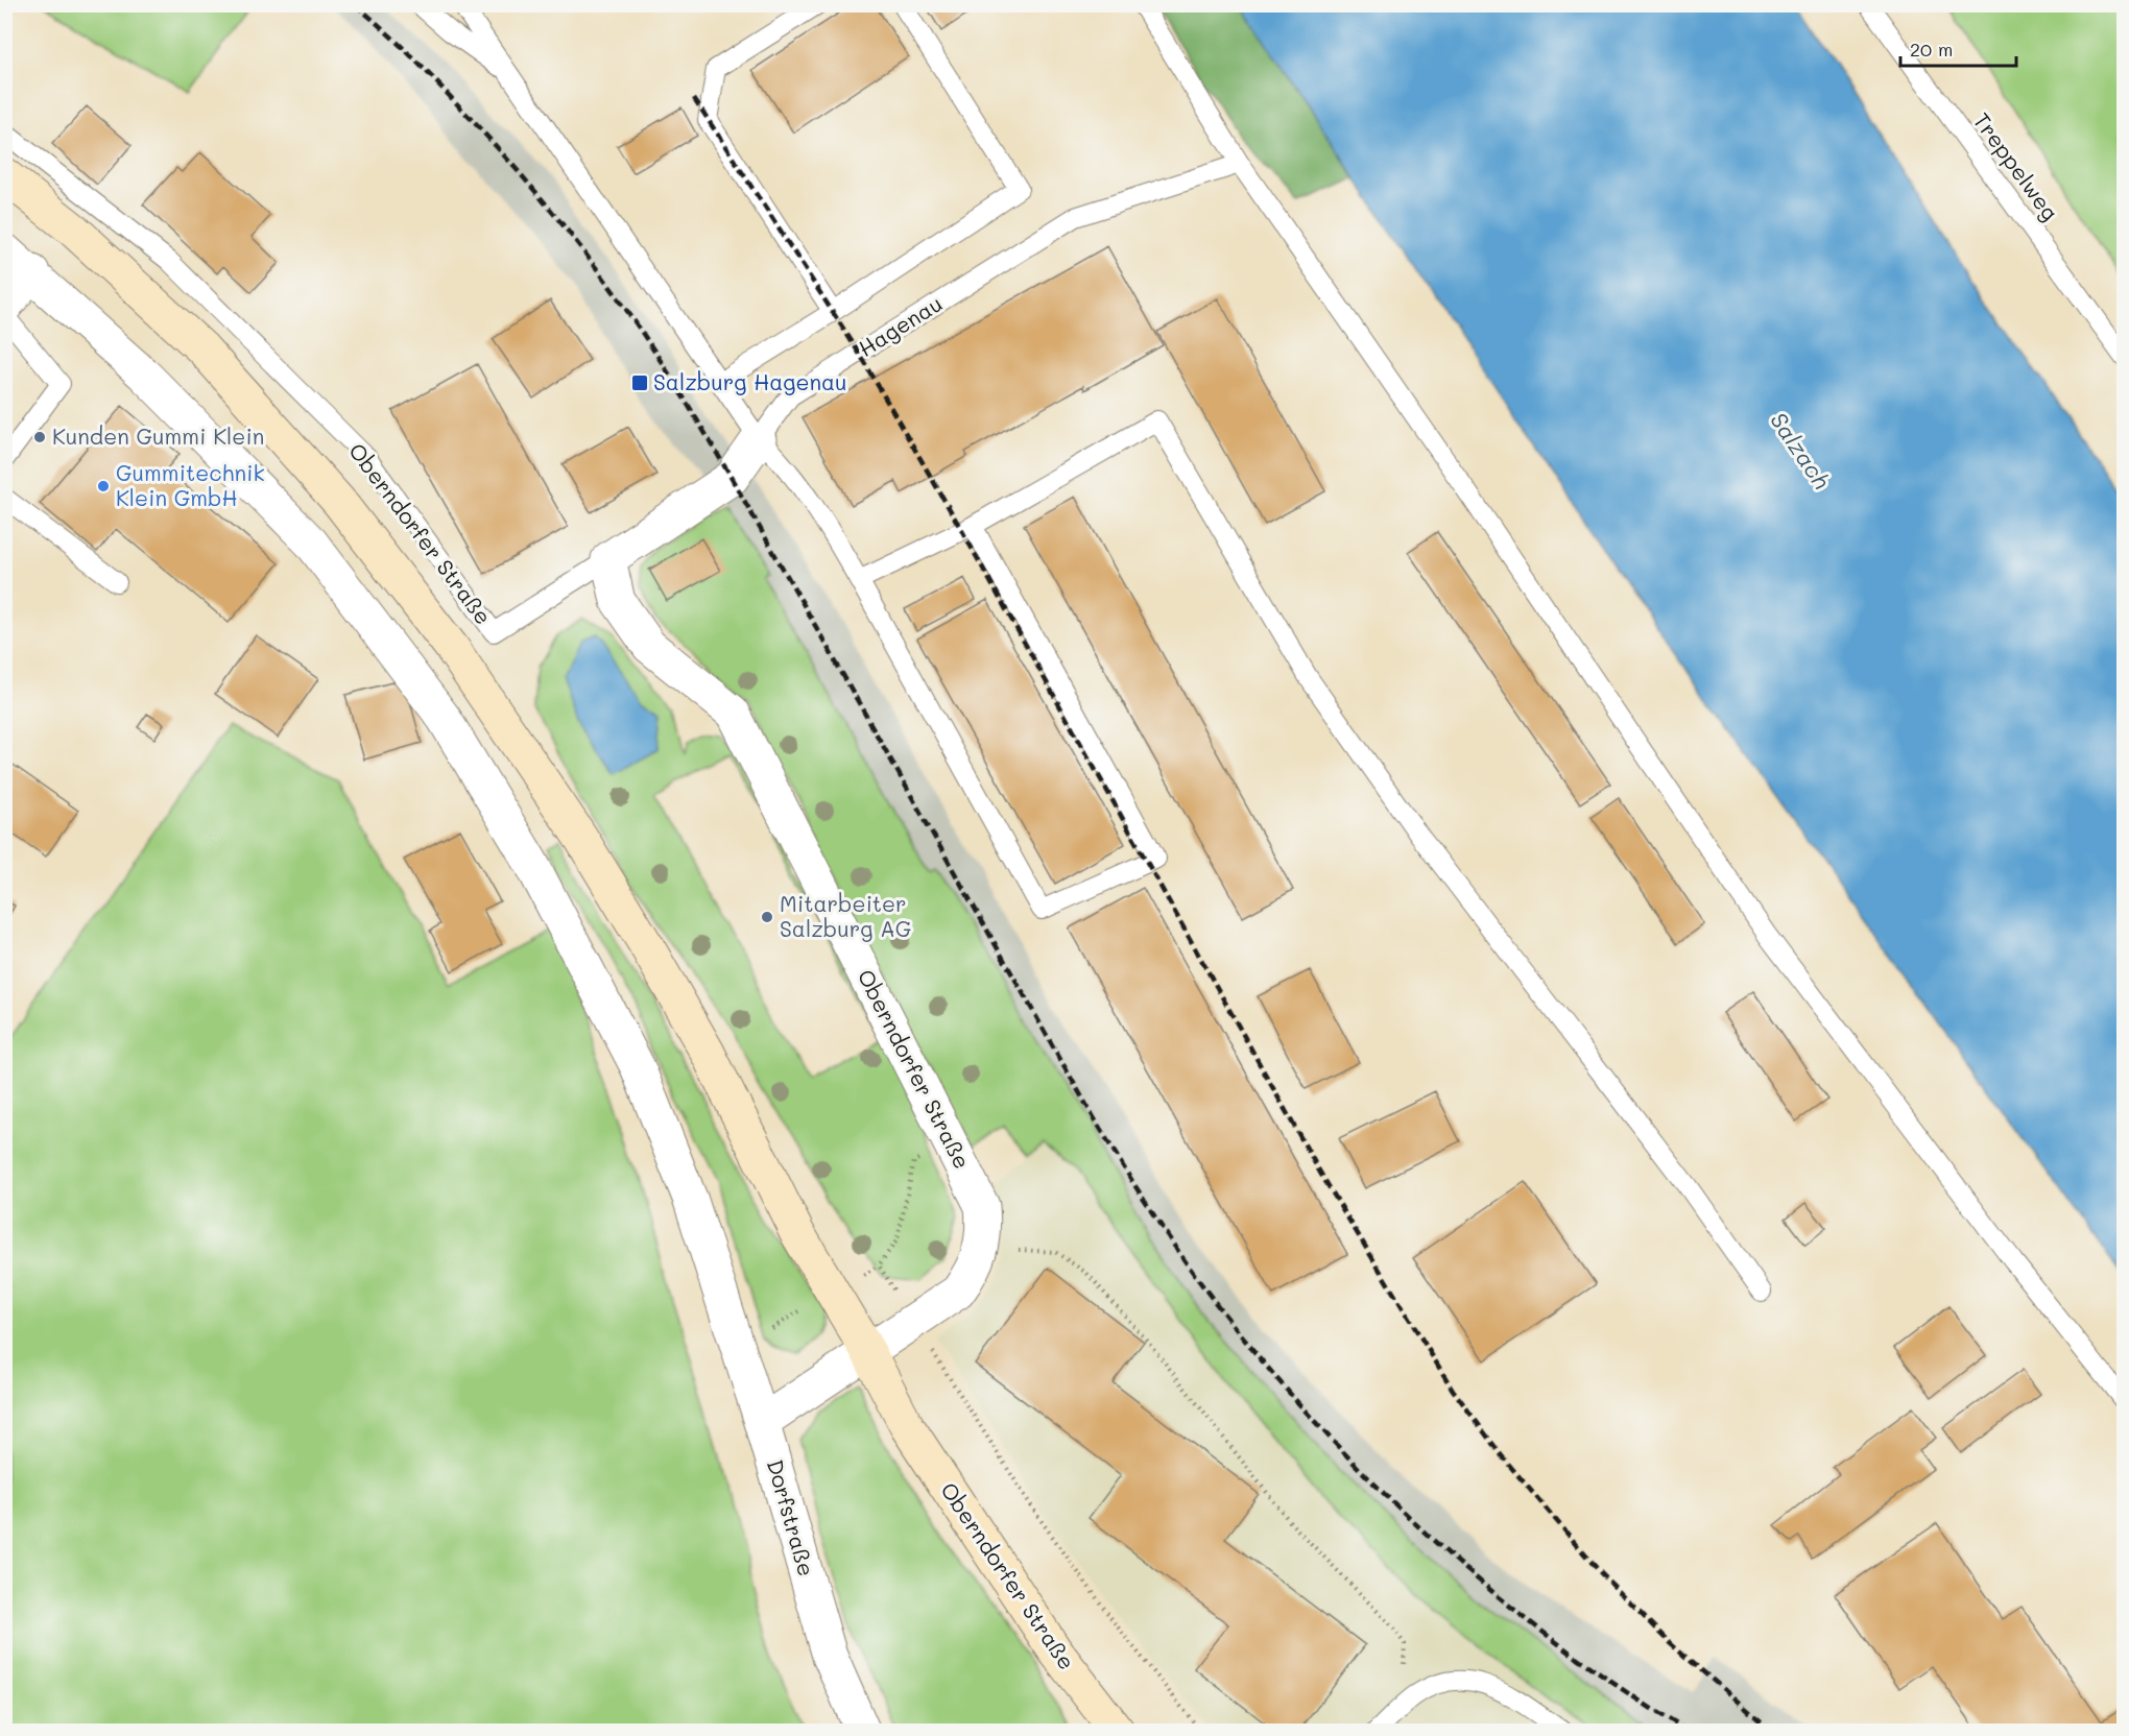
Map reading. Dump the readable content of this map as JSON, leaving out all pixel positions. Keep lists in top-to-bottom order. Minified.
{"streets":{"main road":["Oberndorfer Straße"],"street":["Hagenau","Dorfstraße"],"lane":["Treppelweg"]},"crossings":[["Hagenau","Oberndorfer Straße"]],"water":["Salzach"],"places":{"transit":["Salzburg Hagenau"],"other":["Kunden Gummi Klein","Gummitechnik Klein GmbH","Mitarbeiter Salzburg AG"]},"scale_bar":"20 m"}
